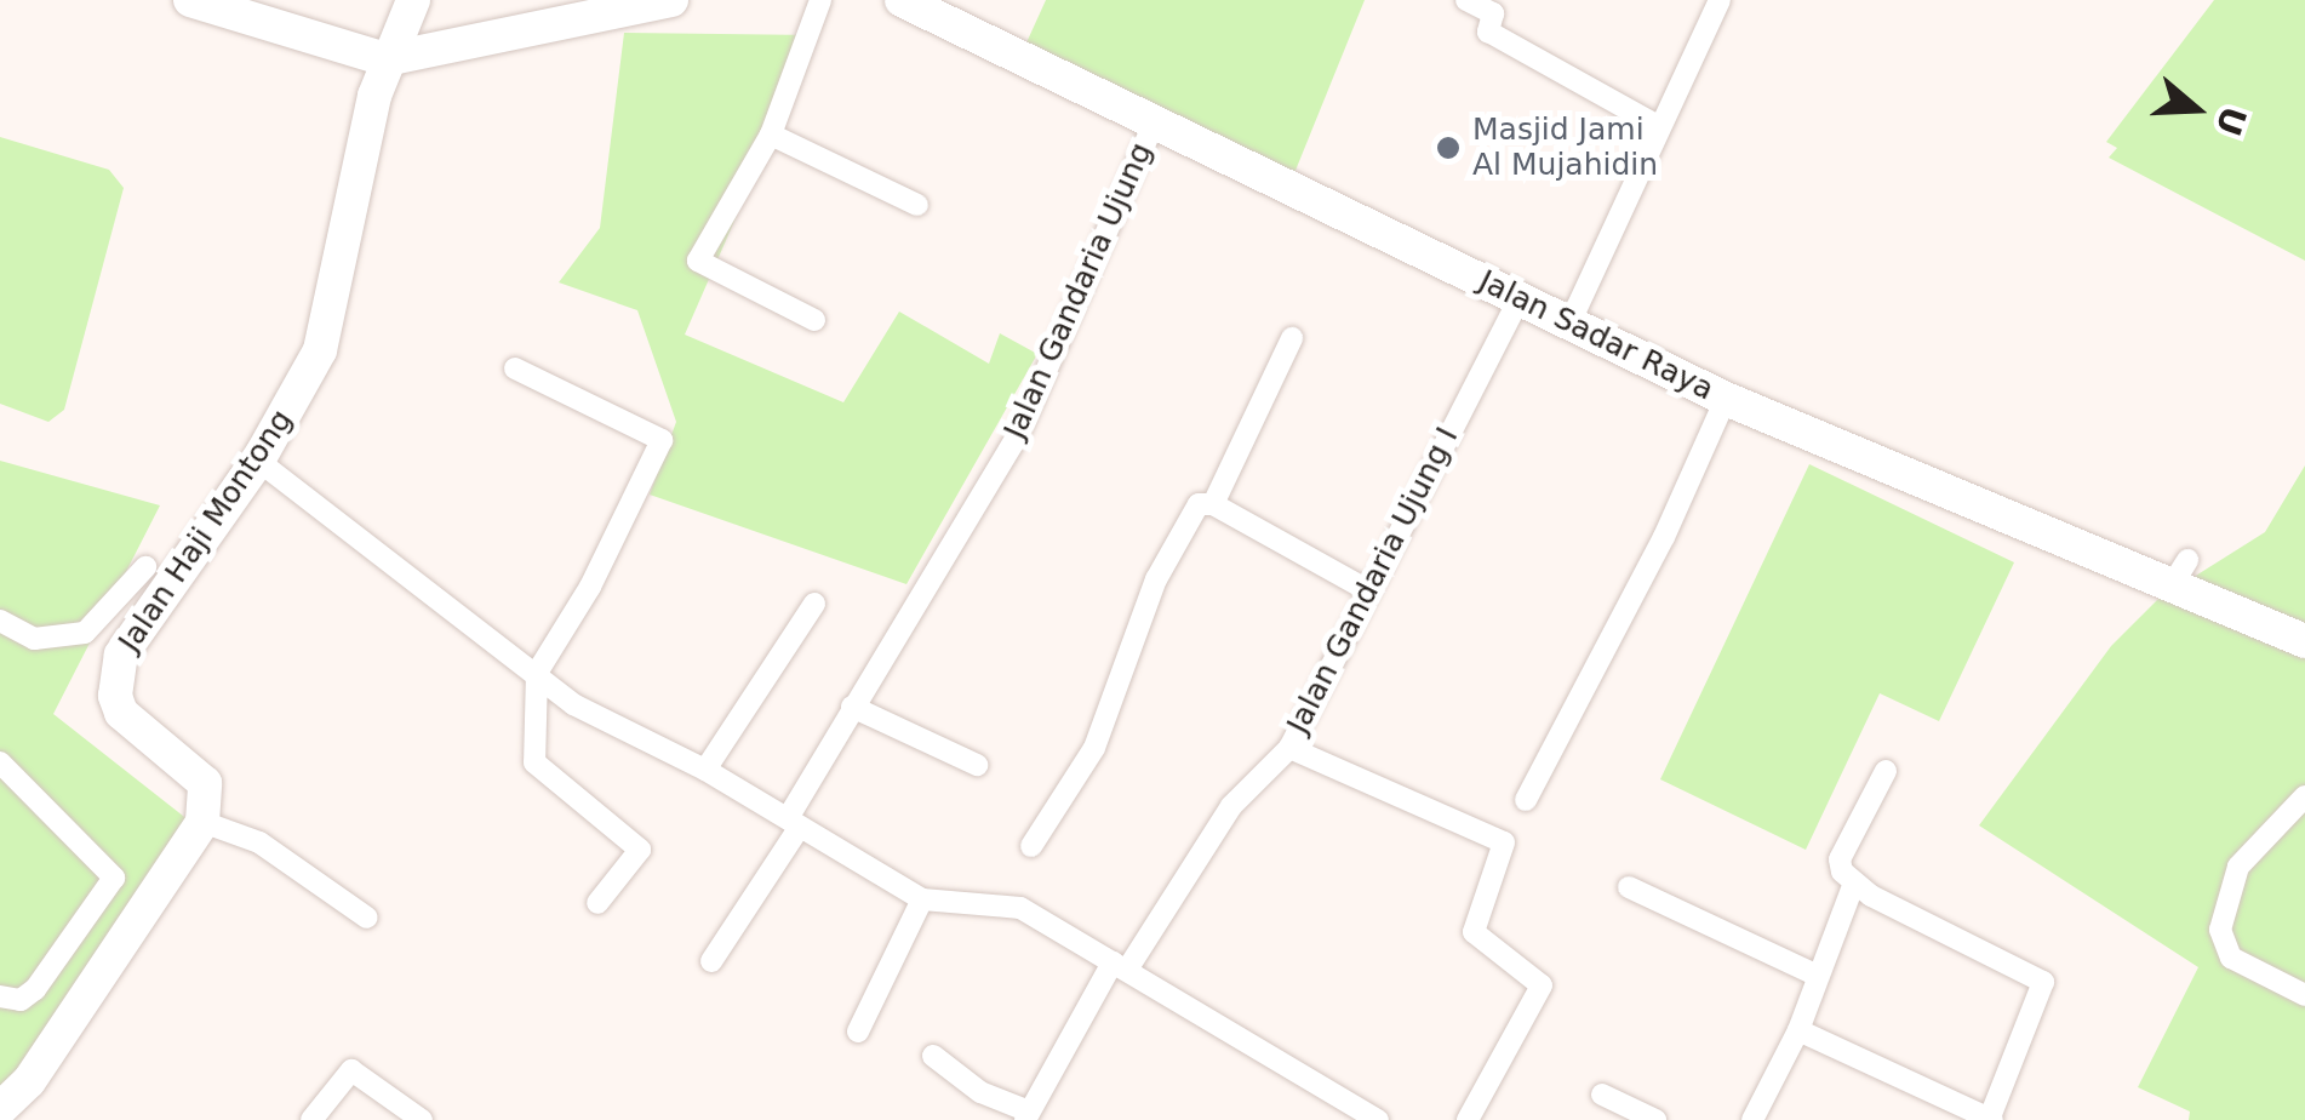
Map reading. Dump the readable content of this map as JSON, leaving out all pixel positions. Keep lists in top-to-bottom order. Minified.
{"streets":{"street":["Jalan Gandaria Ujung","Jalan Sadar Raya","Jalan Haji Montong","Jalan Gandaria Ujung I"]},"crossings":[["Jalan Gandaria Ujung","Jalan Sadar Raya"],["Jalan Sadar Raya","Jalan Gandaria Ujung I"]],"places":["Masjid Jami Al Mujahidin"],"north":"right"}
